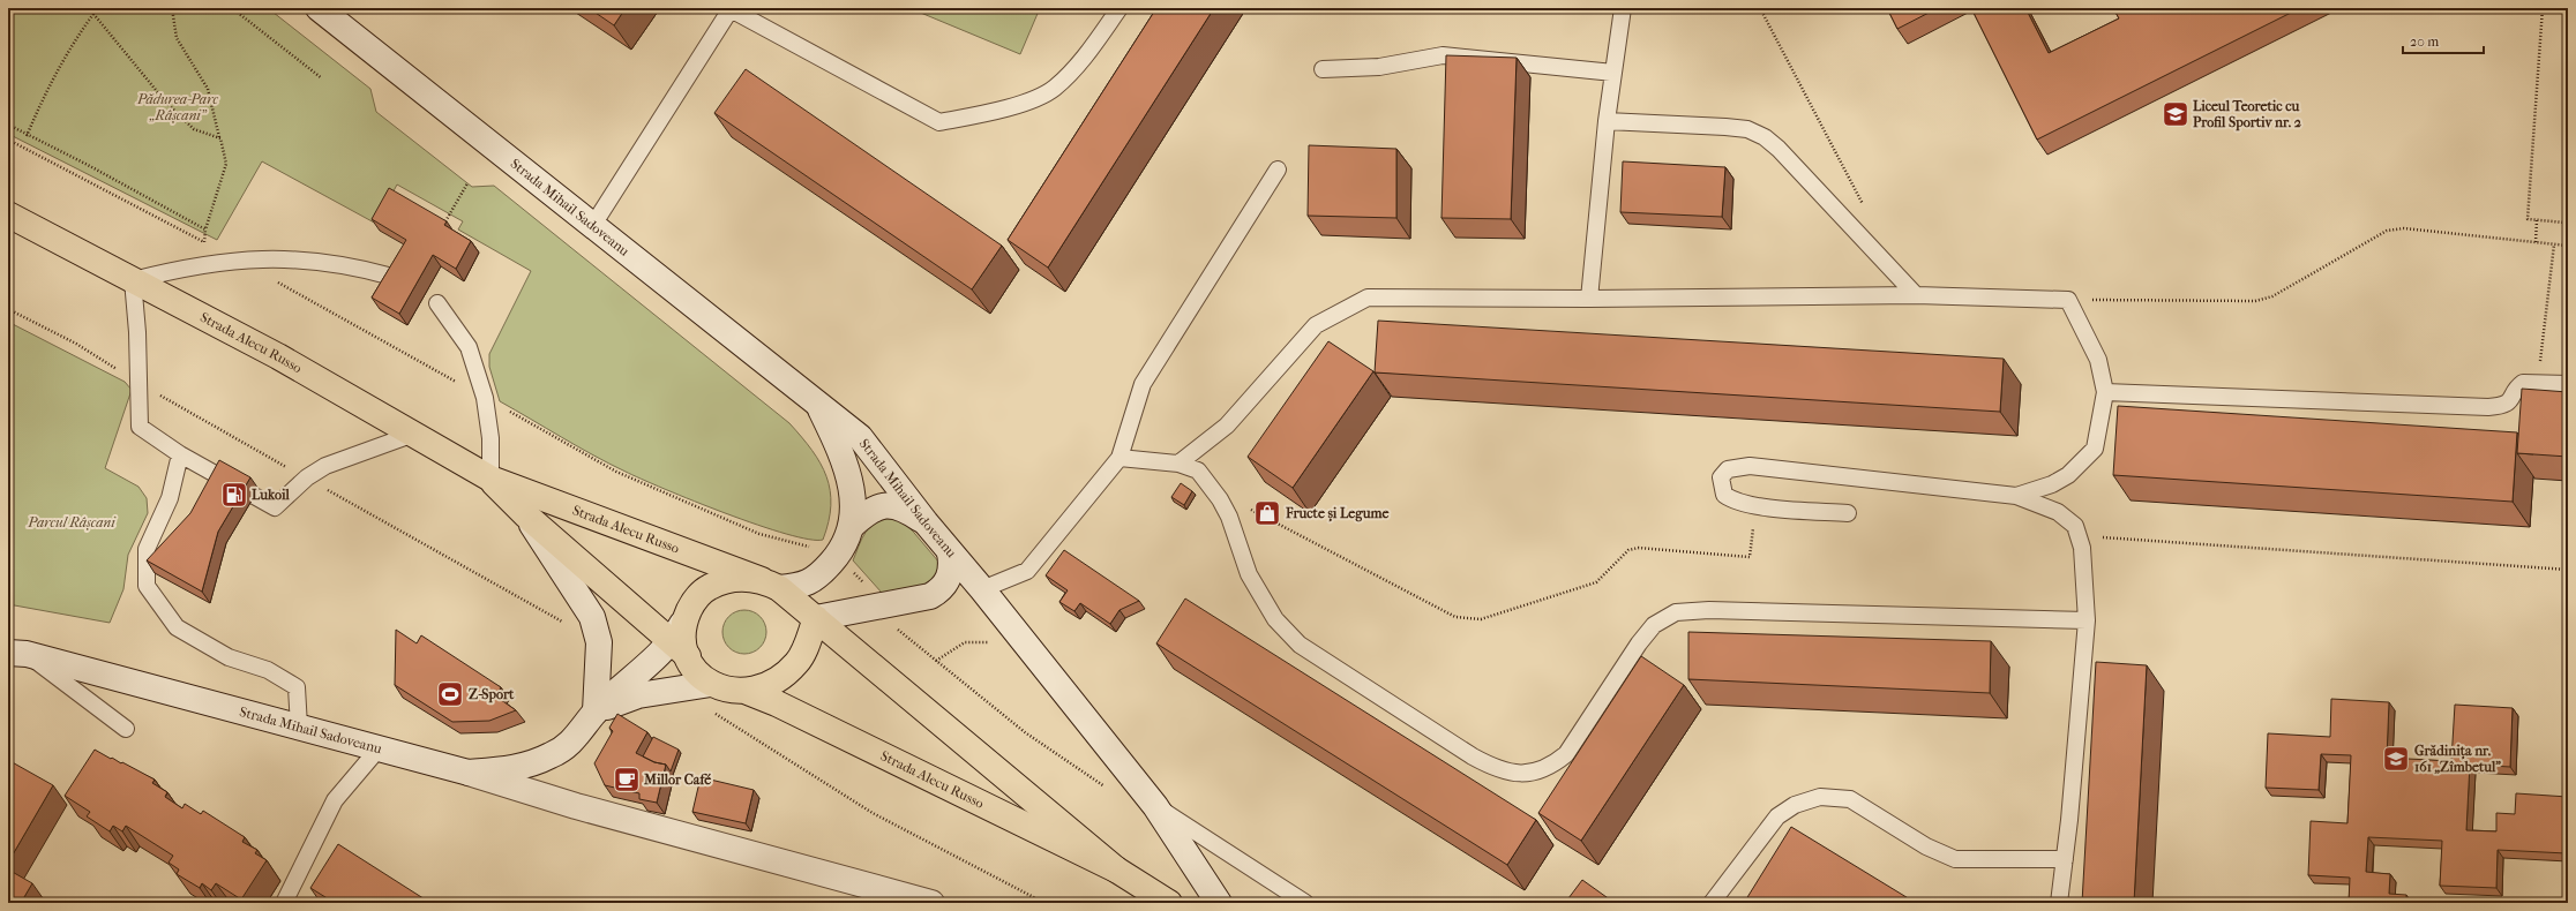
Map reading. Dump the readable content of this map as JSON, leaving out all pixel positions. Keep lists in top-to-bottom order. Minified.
{"streets":{"main road":["Strada Mihail Sadoveanu","Strada Alecu Russo"]},"crossings":[["Strada Mihail Sadoveanu","Strada Alecu Russo"]],"parks":["Pădurea-Parc „Râșcani”","Parcul Râșcani"],"places":{"school or university":["Liceul Teoretic cu Profil Sportiv nr. 2","Grădinița nr. 161 „Zîmbetul”"],"fuel station":["Lukoil"],"shop":["Fructe și Legume"],"sports":["Z-Sport"],"cafe":["Millor Café"]},"scale_bar":"20 m"}
